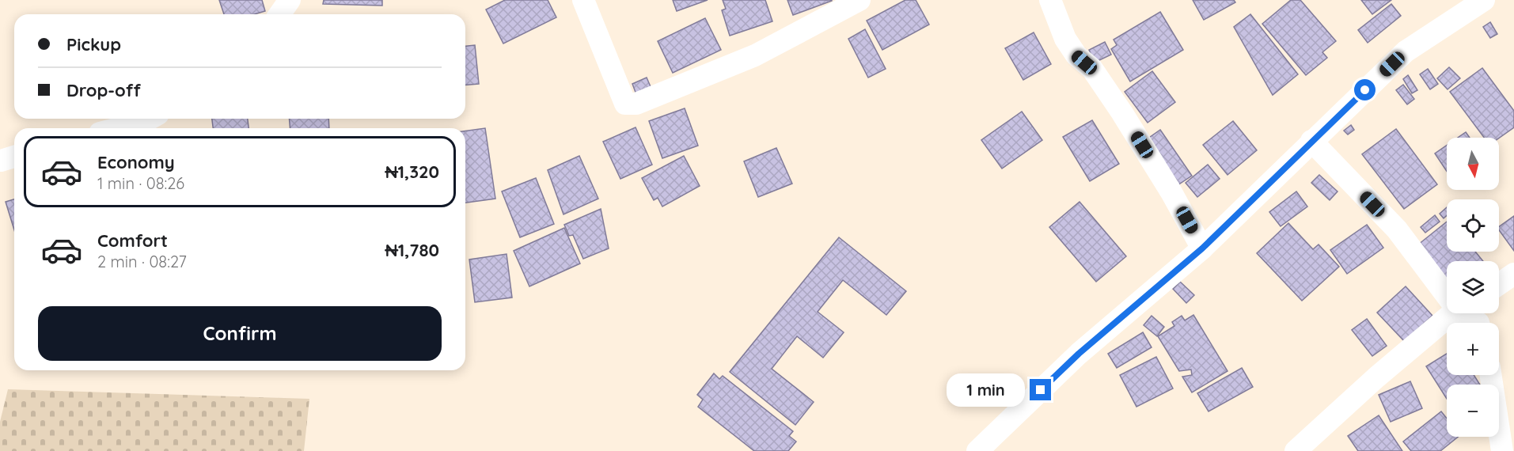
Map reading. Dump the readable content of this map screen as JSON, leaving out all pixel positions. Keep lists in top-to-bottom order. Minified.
{"north":"bottom","page":{"banner":["Pickup","Drop-off"],"list":[{"name":"Economy","note":"1 min · 08:26","value":"₦1,320"},{"name":"Comfort","note":"2 min · 08:27","value":"₦1,780"}],"map_buttons":["+","−"],"buttons":"Confirm","bubble":"1 min"}}
